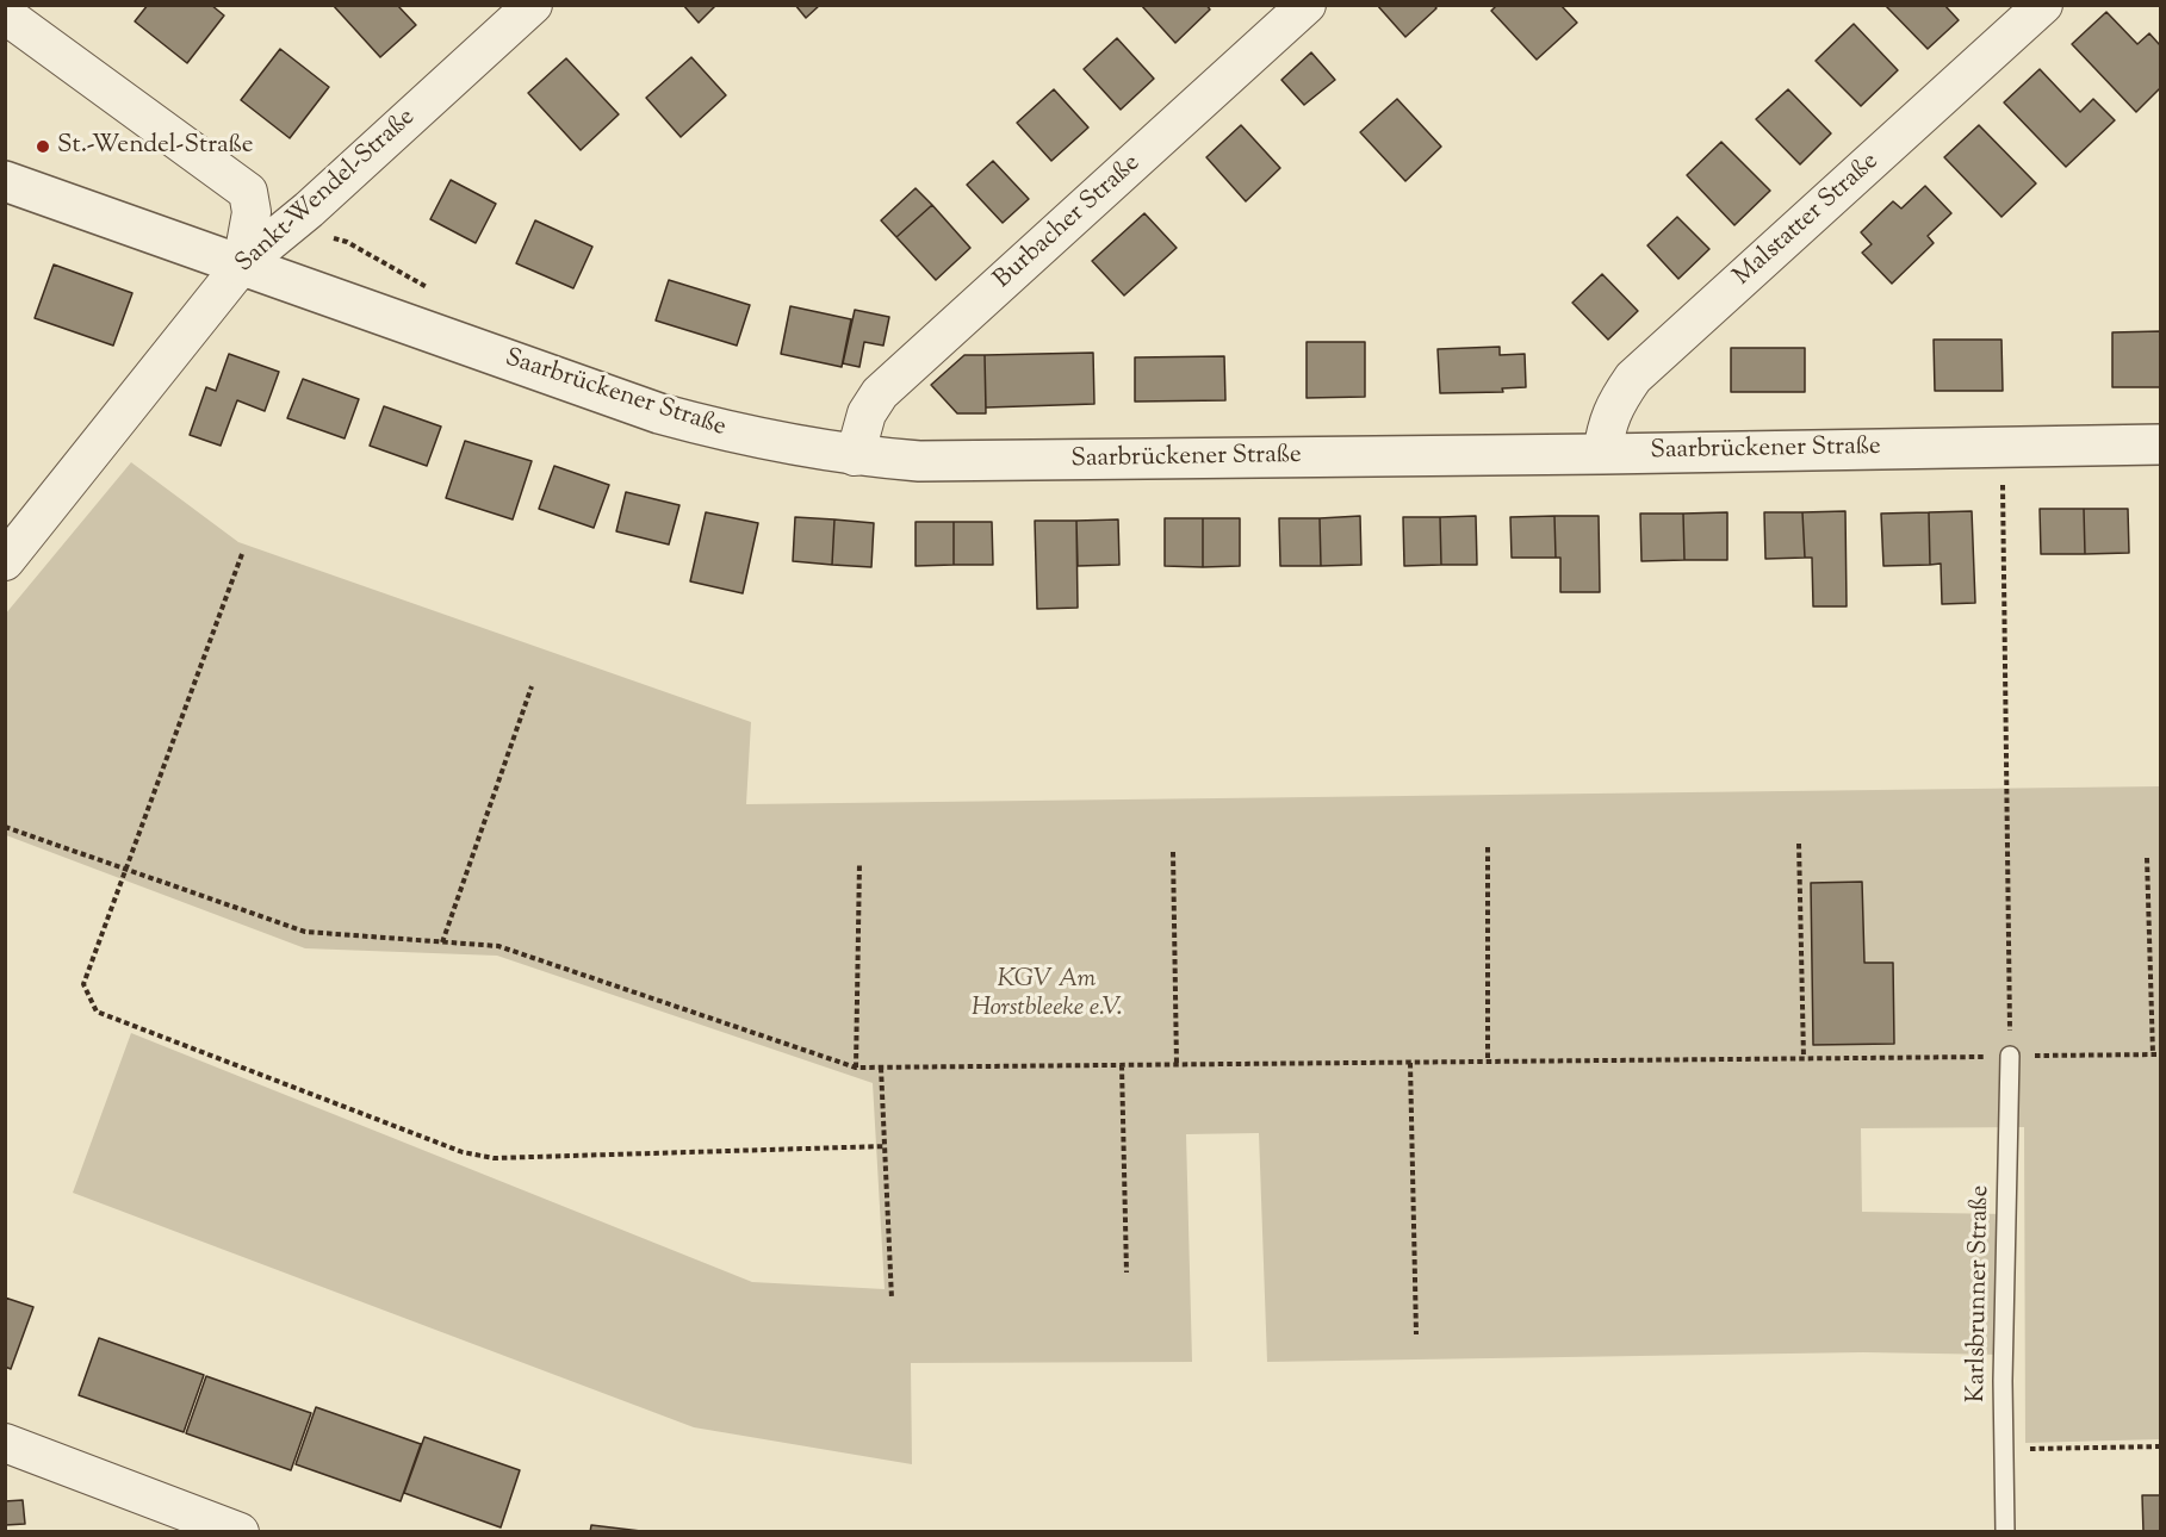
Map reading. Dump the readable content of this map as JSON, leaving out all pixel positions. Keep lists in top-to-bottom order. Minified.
{"streets":{"street":["Sankt-Wendel-Straße","Malstatter Straße","Burbacher Straße","Saarbrückener Straße"],"lane":["Karlsbrunner Straße"]},"crossings":[["Sankt-Wendel-Straße","Saarbrückener Straße"],["Malstatter Straße","Saarbrückener Straße"],["Burbacher Straße","Saarbrückener Straße"]],"parks":["KGV Am Horstbleeke e.V."],"places":["St.-Wendel-Straße"]}
